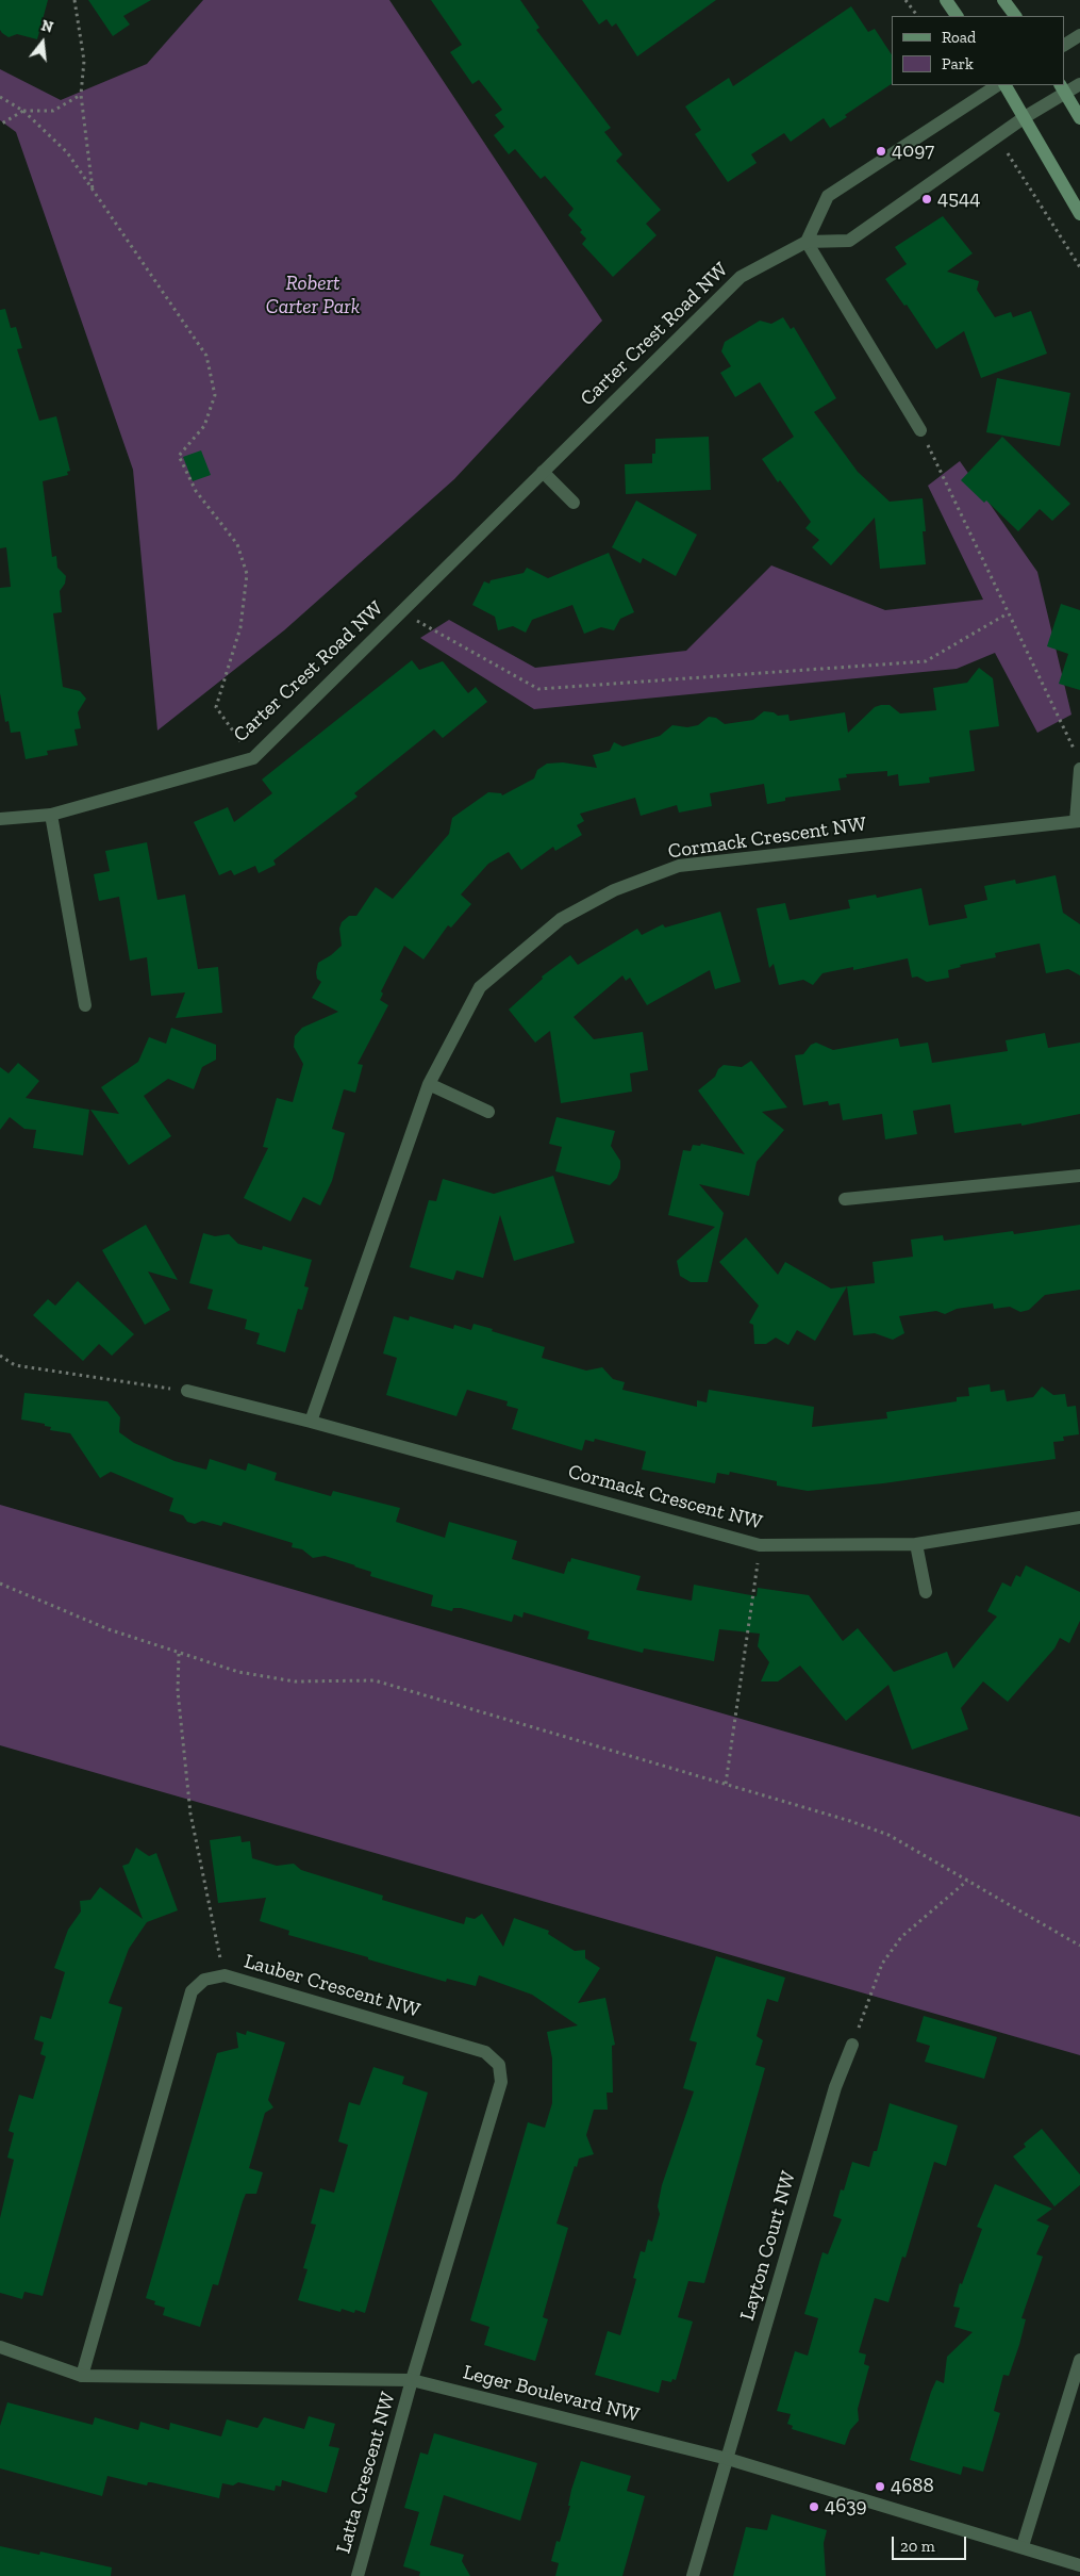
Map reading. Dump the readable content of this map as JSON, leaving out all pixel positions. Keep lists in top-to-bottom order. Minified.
{"streets":{"street":["Carter Crest Road NW","Cormack Crescent NW","Lauber Crescent NW","Layton Court NW","Leger Boulevard NW","Latta Crescent NW"]},"crossings":[["Lauber Crescent NW","Leger Boulevard NW"],["Lauber Crescent NW","Latta Crescent NW"],["Layton Court NW","Leger Boulevard NW"],["Leger Boulevard NW","Latta Crescent NW"]],"parks":["Robert Carter Park"],"places":["4097","4544","4688","4639"],"legend":["Road","Park"],"scale_bar":"20 m","north":"top"}
